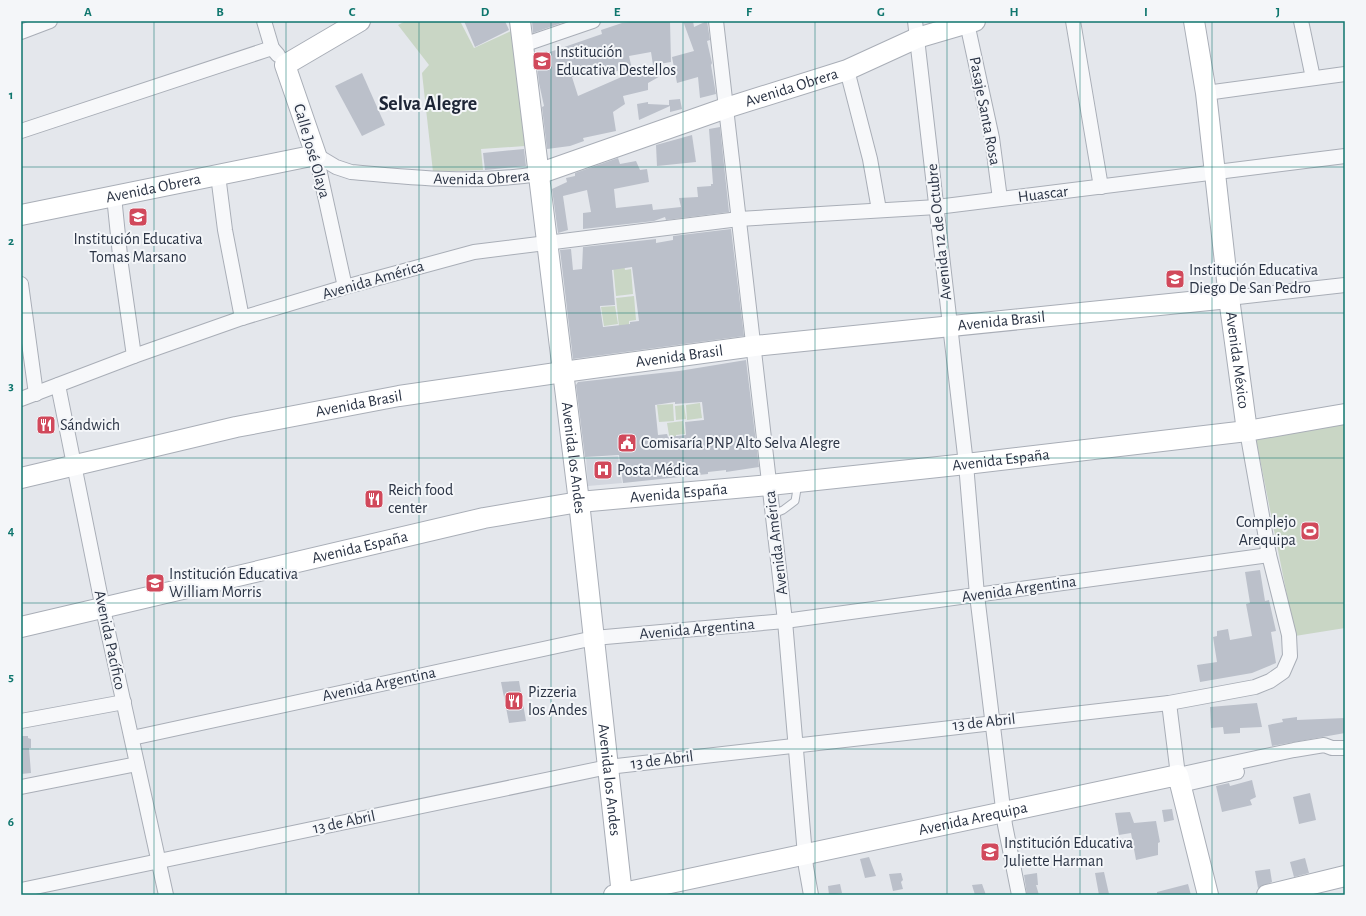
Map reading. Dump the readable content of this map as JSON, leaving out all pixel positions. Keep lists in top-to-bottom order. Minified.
{"streets":{"street":["Avenida Obrera","Pasaje Santa Rosa","Calle José Olaya","Huascar","Avenida 12 de Octubre","Avenida América","Avenida Brasil","Avenida México","Avenida los Andes","Avenida España","Avenida Argentina","Avenida Pacífico","13 de Abril","Avenida Arequipa"]},"crossings":[["Avenida Obrera","Pasaje Santa Rosa"],["Avenida Obrera","Calle José Olaya"],["Avenida Obrera","Avenida 12 de Octubre"],["Avenida Obrera","Avenida América"],["Avenida Obrera","Avenida los Andes"],["Pasaje Santa Rosa","Huascar"],["Calle José Olaya","Avenida América"],["Huascar","Avenida 12 de Octubre"],["Huascar","Avenida América"],["Huascar","Avenida México"],["Avenida 12 de Octubre","Avenida Brasil"],["Avenida 12 de Octubre","Avenida España"],["Avenida 12 de Octubre","Avenida Argentina"],["Avenida 12 de Octubre","13 de Abril"],["Avenida 12 de Octubre","Avenida Arequipa"],["Avenida América","Avenida Brasil"],["Avenida América","Avenida los Andes"],["Avenida América","Avenida España"],["Avenida América","Avenida Argentina"],["Avenida América","Avenida Pacífico"],["Avenida América","13 de Abril"],["Avenida América","Avenida Arequipa"],["Avenida Brasil","Avenida México"],["Avenida Brasil","Avenida los Andes"],["Avenida Brasil","Avenida Pacífico"],["Avenida México","Avenida España"],["Avenida México","Avenida Argentina"],["Avenida México","13 de Abril"],["Avenida los Andes","Avenida España"],["Avenida los Andes","Avenida Argentina"],["Avenida los Andes","13 de Abril"],["Avenida los Andes","Avenida Arequipa"],["Avenida España","Avenida Pacífico"],["Avenida Argentina","Avenida Pacífico"],["Avenida Pacífico","13 de Abril"]],"districts":["Selva Alegre"],"places":{"school or university":["Institución Educativa Destellos","Institución Educativa Tomas Marsano","Institución Educativa Diego De San Pedro","Institución Educativa William Morris","Institución Educativa Juliette Harman"],"restaurant":["Sándwich","Reich food center","Pizzeria los Andes"],"public building":["Comisaría PNP Alto Selva Alegre"],"hospital":["Posta Médica"],"sports":["Complejo Arequipa"]},"grid":{"columns":["A","B","C","D","E","F","G","H","I","J"],"rows":["1","2","3","4","5","6"]}}
